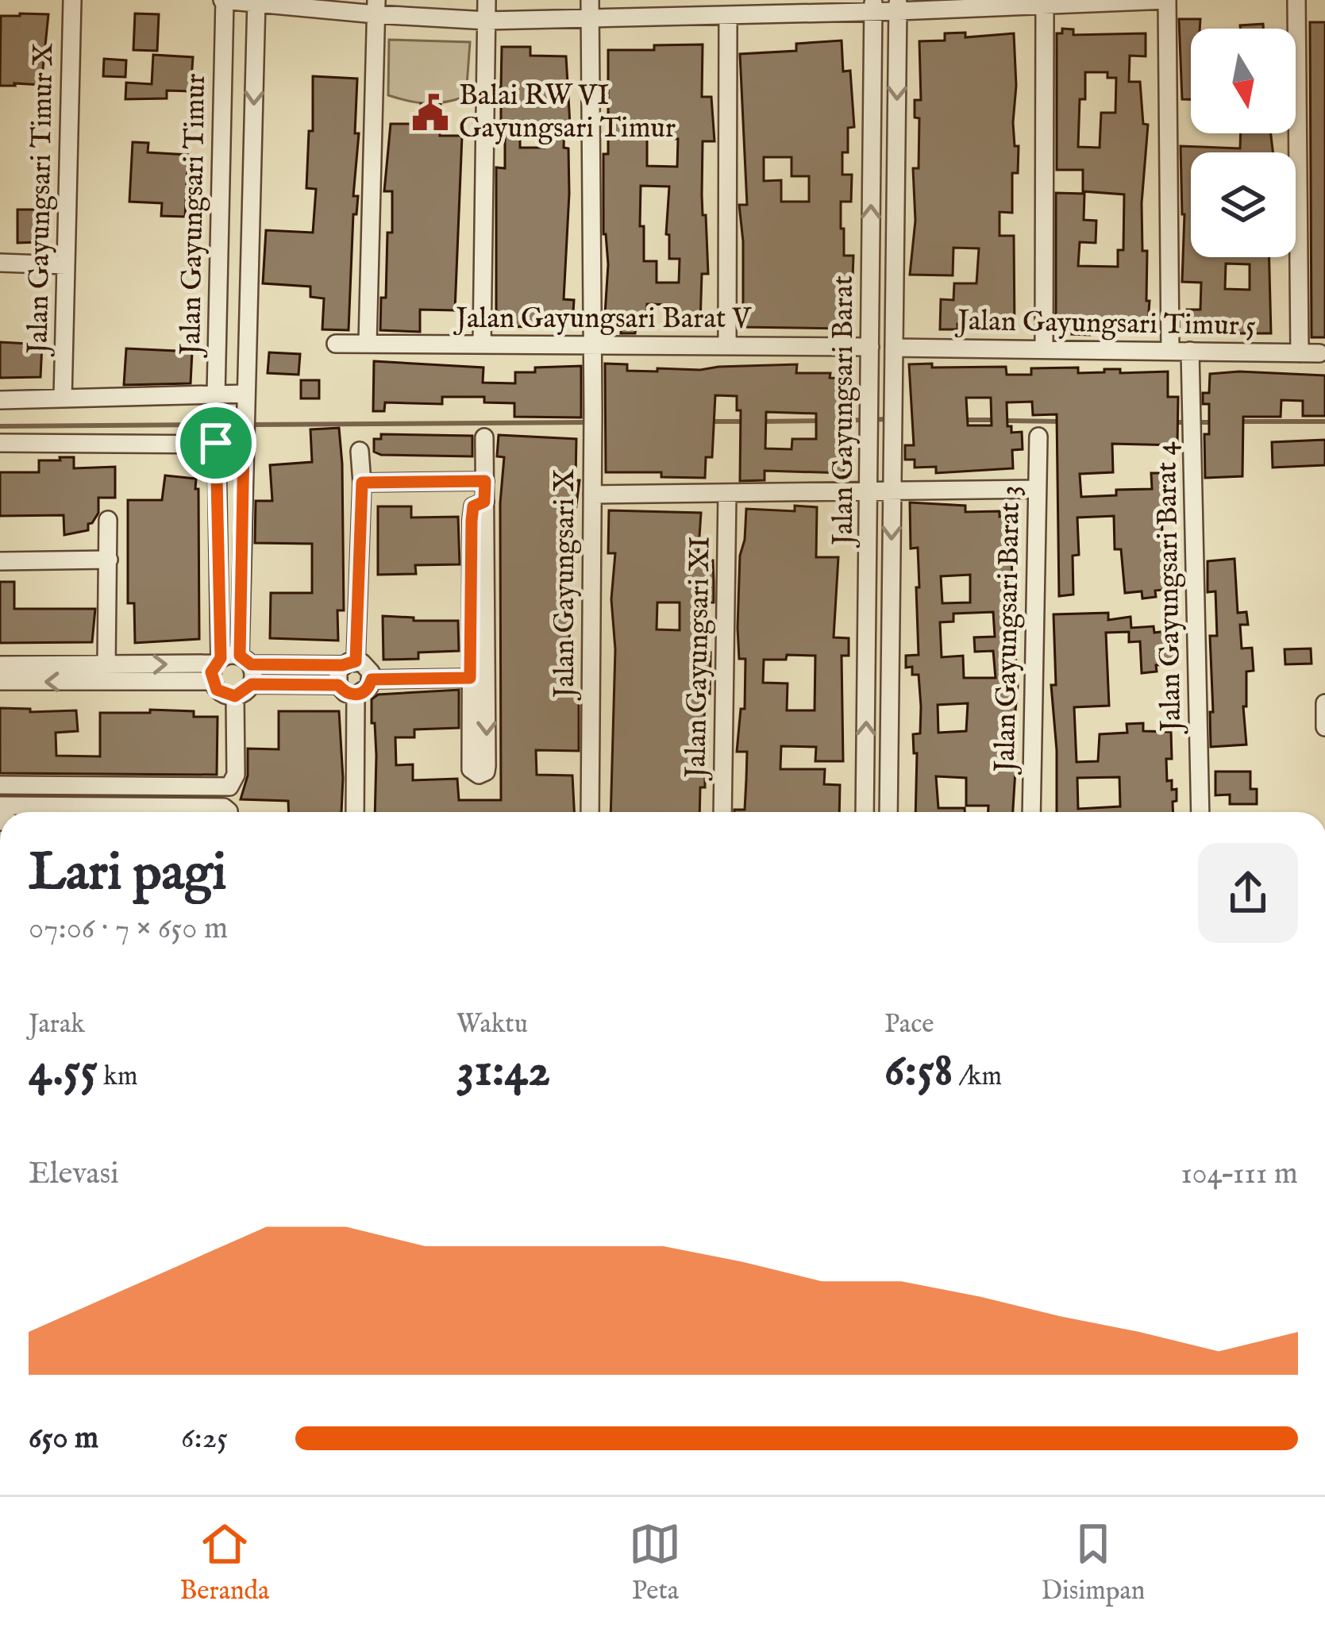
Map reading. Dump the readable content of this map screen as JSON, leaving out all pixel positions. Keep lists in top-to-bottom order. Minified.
{"streets":{"street":["Jalan Gayungsari Timur X","Jalan Gayungsari Timur","Jalan Gayungsari Barat V","Jalan Gayungsari Timur 5","Jalan Gayungsari Barat","Jalan Gayungsari X","Jalan Gayungsari Barat 4","Jalan Gayungsari Barat 3","Jalan Gayungsari XI"]},"crossings":[["Jalan Gayungsari Barat V","Jalan Gayungsari Barat"],["Jalan Gayungsari Barat V","Jalan Gayungsari X"],["Jalan Gayungsari Timur 5","Jalan Gayungsari Barat"],["Jalan Gayungsari Timur 5","Jalan Gayungsari Barat 4"]],"places":{"public building":["Balai RW VI Gayungsari Timur"]},"north":"bottom","page":{"heading":["Lari pagi","07:06 · 7 × 650 m"],"stats":[["Jarak","4.55 km"],["Waktu","31:42"],["Pace","6:58 /km"]],"chart":["Elevasi","104–111 m"],"list":[{"name":"650 m","note":"6:25"}],"tabs":["Beranda","Peta","Disimpan"]}}
